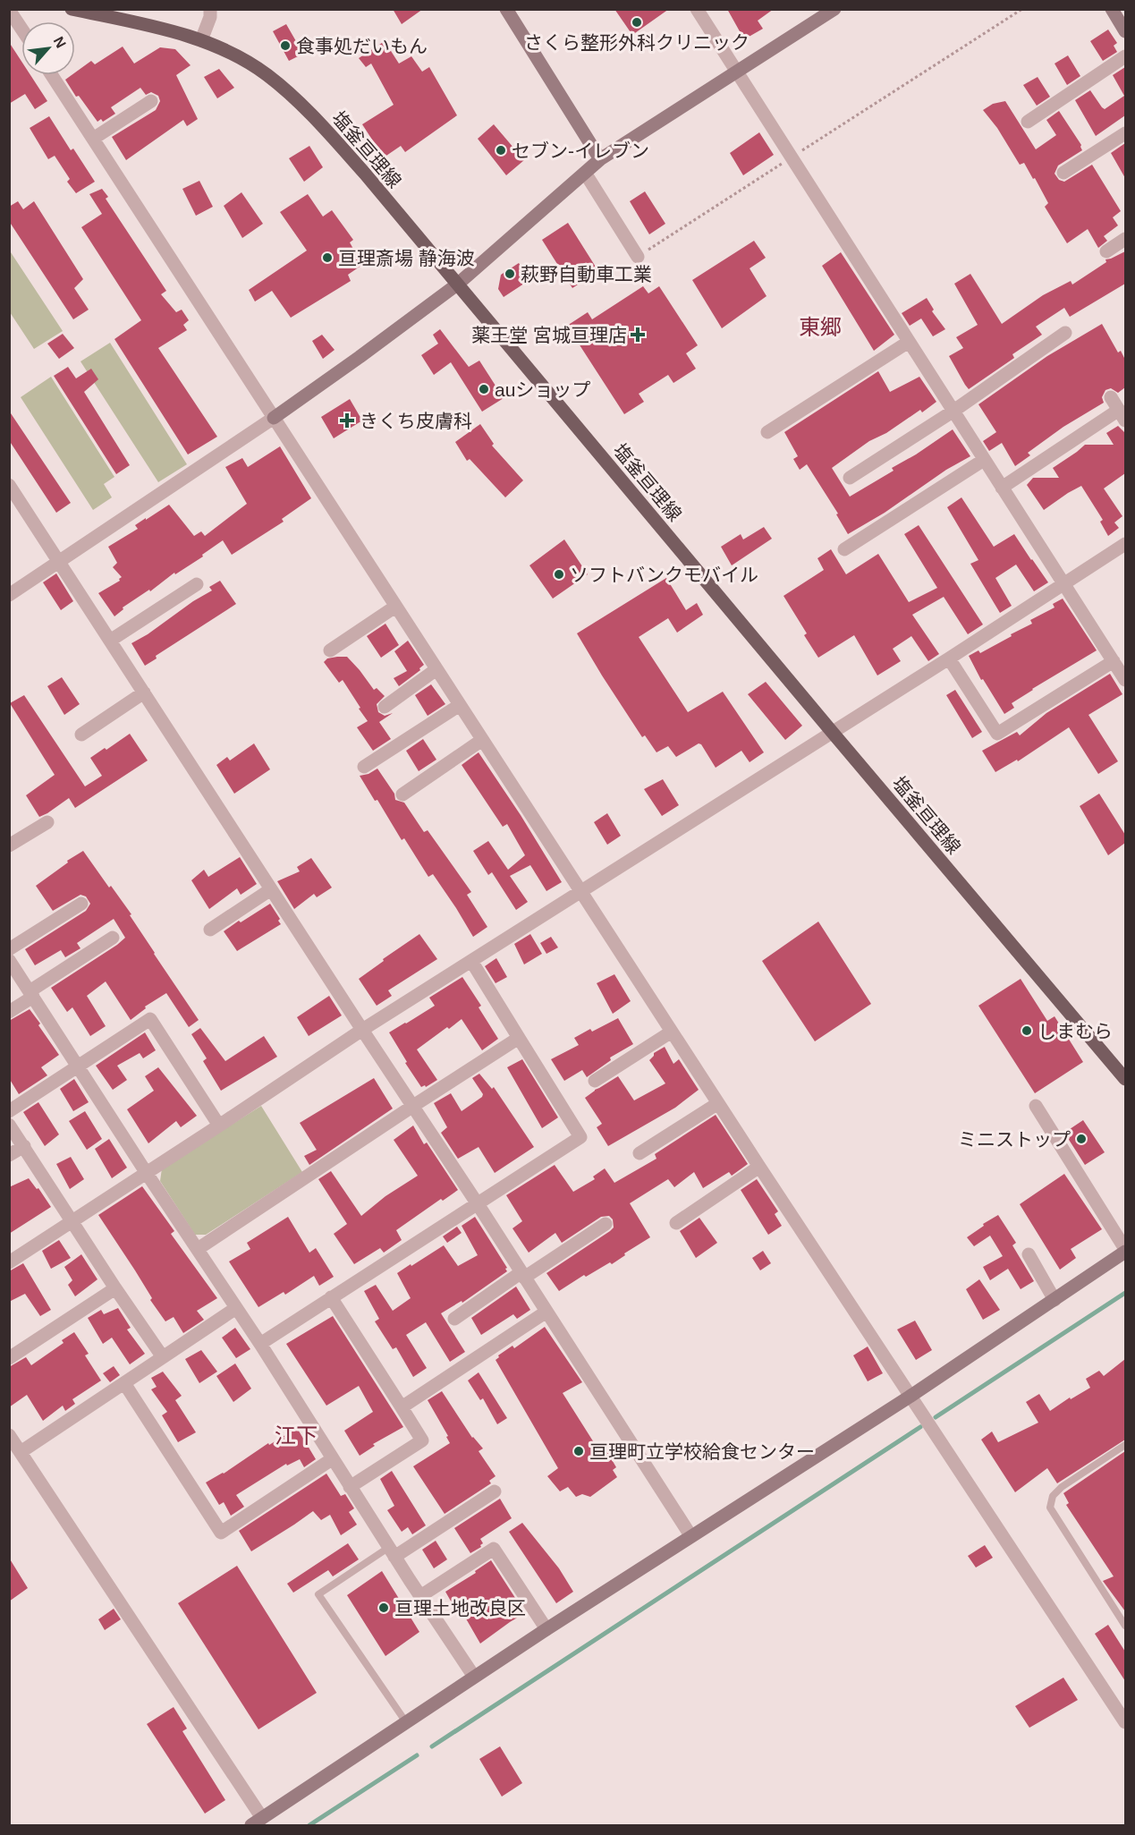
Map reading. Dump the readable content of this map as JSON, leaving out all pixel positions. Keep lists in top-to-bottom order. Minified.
{"streets":{"main road":["塩釜亘理線"]},"districts":["東郷","江下"],"places":{"other":["さくら整形外科クリニック","食事処だいもん","セブン-イレブン","亘理斎場 静海波","萩野自動車工業","auショップ","ソフトバンクモバイル","しまむら","ミニストップ","亘理町立学校給食センター","亘理土地改良区"],"health":["薬王堂 宮城亘理店","きくち皮膚科"]},"north":"top right"}
